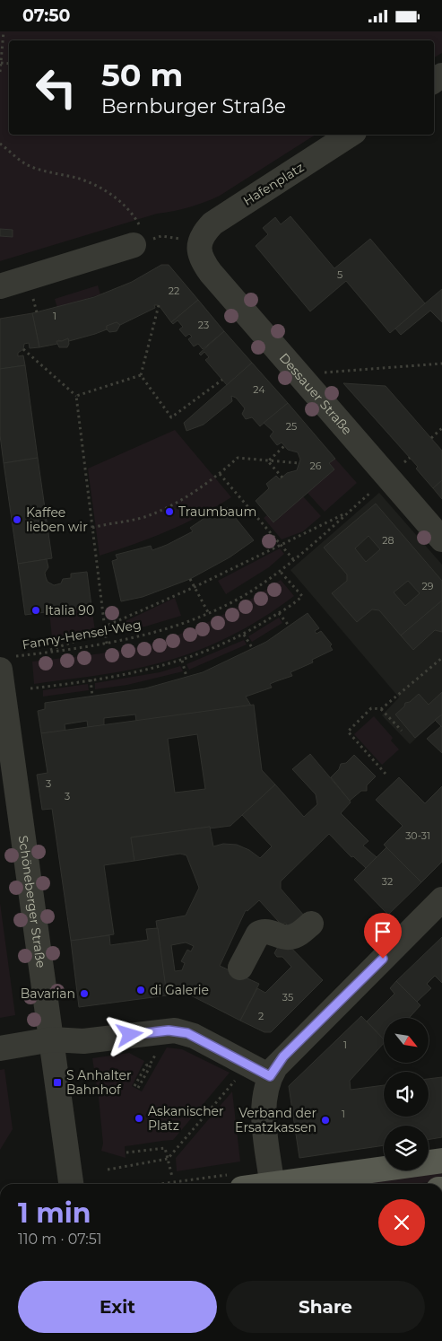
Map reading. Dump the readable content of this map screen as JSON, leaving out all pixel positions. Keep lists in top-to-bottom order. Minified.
{"streets":{"street":["Hafenplatz","Dessauer Straße","Schöneberger Straße"],"path":["Fanny-Hensel-Weg"]},"crossings":[["Hafenplatz","Dessauer Straße"],["Fanny-Hensel-Weg","Schöneberger Straße"]],"places":{"other":["Traumbaum","Kaffee lieben wir","Italia 90","di Galerie","Bavarian","Askanischer Platz","Verband der Ersatzkassen"],"transit":["S Anhalter Bahnhof"]},"house_numbers":["5","22","1","23","24","25","26","28","29","3","3","30-31","32","35","2","1","1"],"north":"bottom right","page":{"status":"07:50","turn":["50 m","Bernburger Straße"],"heading":["1 min","110 m · 07:51"],"buttons":["Exit","Share"]}}
